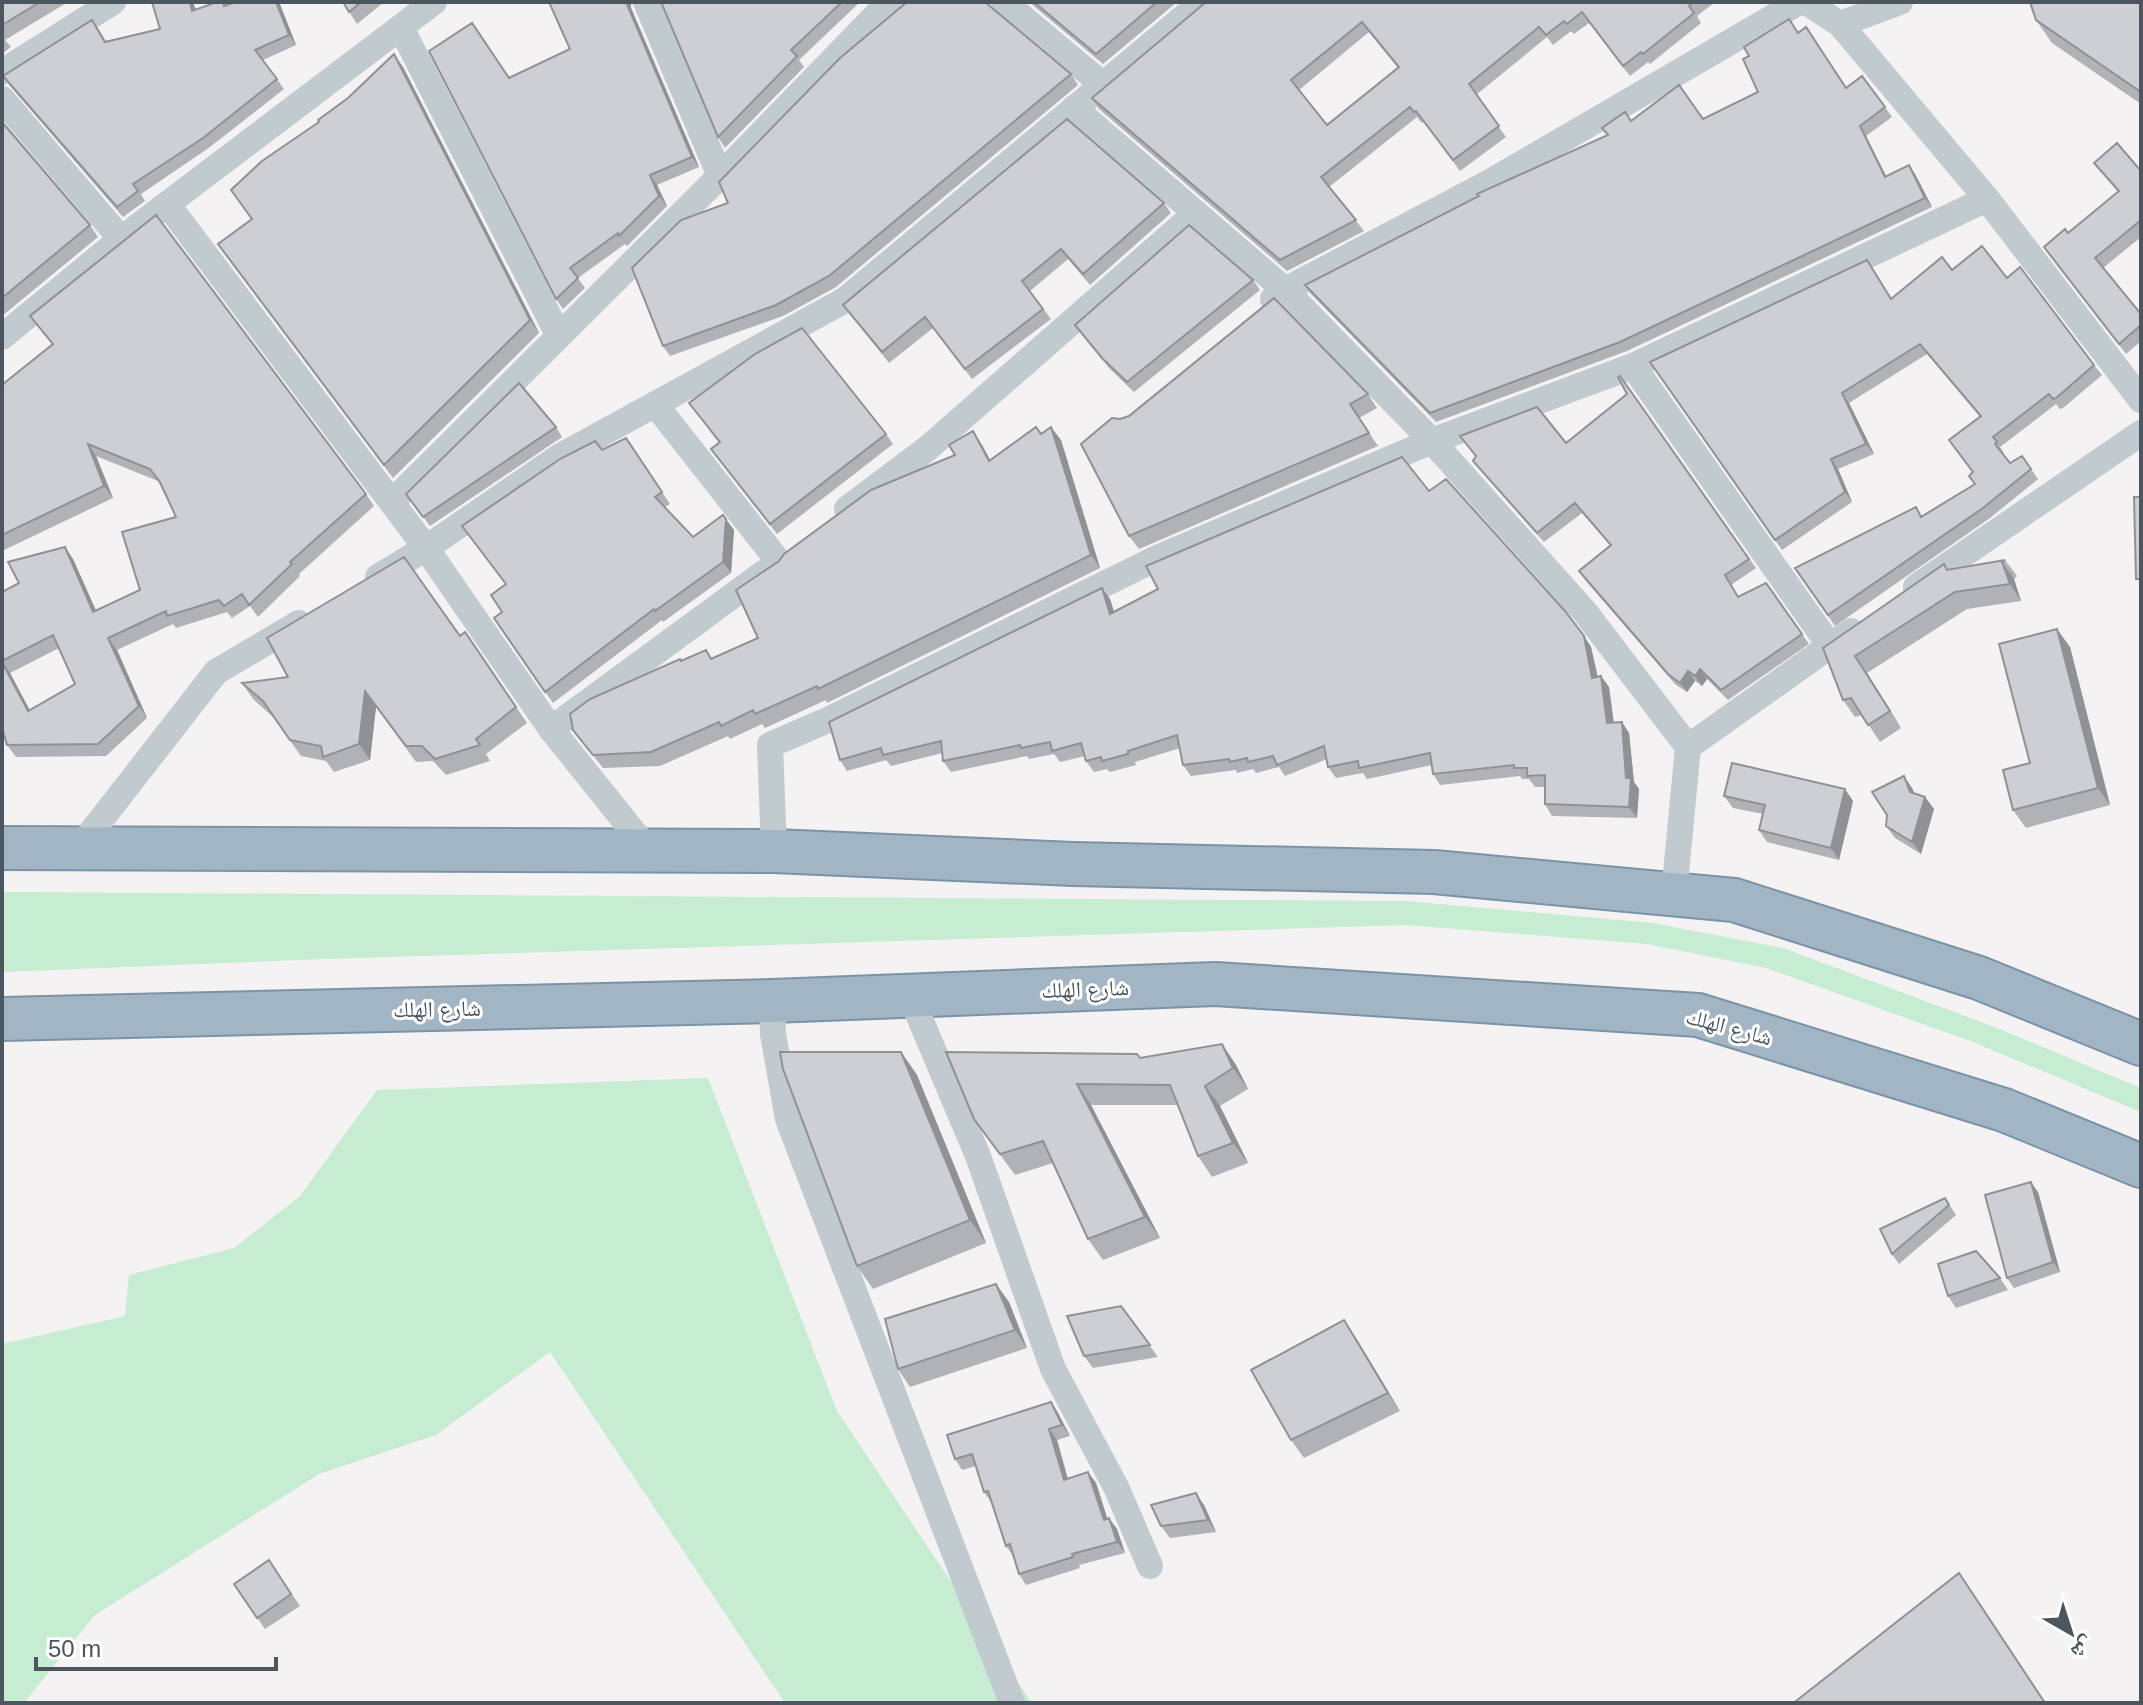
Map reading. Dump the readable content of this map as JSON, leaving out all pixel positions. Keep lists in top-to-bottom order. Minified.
{"streets":{"highway":["شارع الهلك"]},"scale_bar":"50 m","north":"bottom right"}
